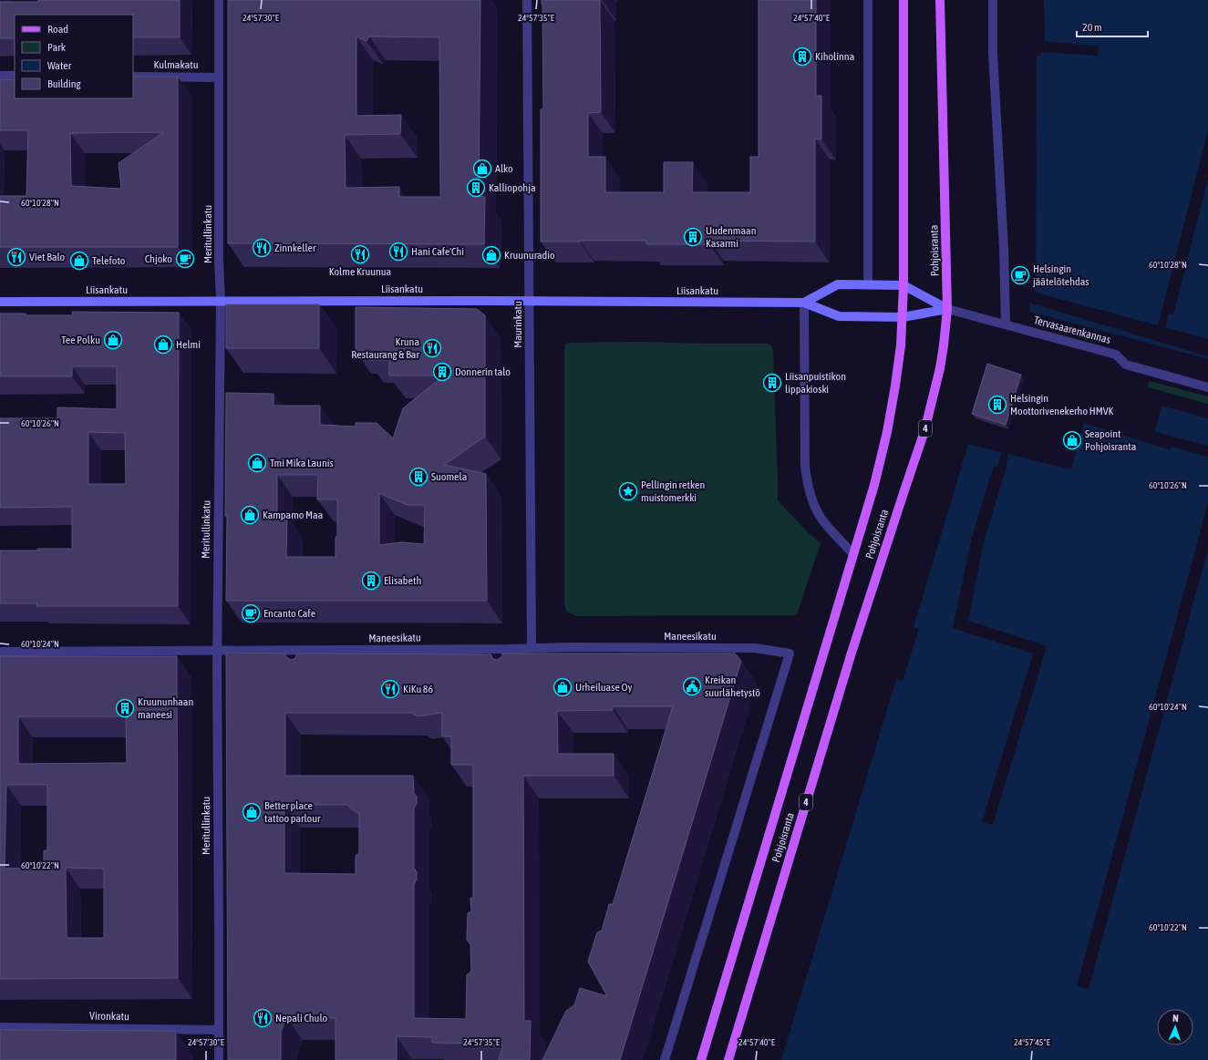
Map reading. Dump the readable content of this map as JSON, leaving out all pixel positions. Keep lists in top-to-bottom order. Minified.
{"streets":{"main road":["Pohjoisranta","4"],"street":["Kulmakatu","Meritullinkatu","Liisankatu","Maurinkatu","Tervasaarenkannas","Maneesikatu","Vironkatu"]},"crossings":[["Kulmakatu","Meritullinkatu"],["Meritullinkatu","Liisankatu"],["Meritullinkatu","Maneesikatu"],["Meritullinkatu","Vironkatu"],["Pohjoisranta","Liisankatu"],["Pohjoisranta","Tervasaarenkannas"],["Liisankatu","Maurinkatu"],["Liisankatu","Tervasaarenkannas"],["Maurinkatu","Maneesikatu"]],"places":{"building":["Kiholinna","Kalliopohja","Uudenmaan Kasarmi","Donnerin talo","Liisanpuistikon lippakioski","Helsingin Moottorivenekerho HMVK","Suomela","Elisabeth","Kruununhaan maneesi"],"shop":["Alko","Kruunuradio","Telefoto","Tee Polku","Helmi","Seapoint Pohjoisranta","Tmi Mika Launis","Kampamo Maa","Urheiluase Oy","Better place tattoo parlour"],"restaurant":["Zinnkeller","Hani Cafe'Chi","Kolme Kruunua","Viet Balo","Kruna Restaurang & Bar","KiKu 86","Nepali Chulo"],"cafe":["Chjoko","Helsingin jäätelötehdas","Encanto Cafe"],"place":["Pellingin retken muistomerkki"],"public building":["Kreikan suurlähetystö"]},"legend":["Road","Park","Water","Building"],"scale_bar":"20 m","north":"top","coordinates":["24°57'30\"E","24°57'35\"E","24°57'40\"E","60°10'28\"N","60°10'26\"N","60°10'24\"N","60°10'22\"N","24°57'45\"E"]}
